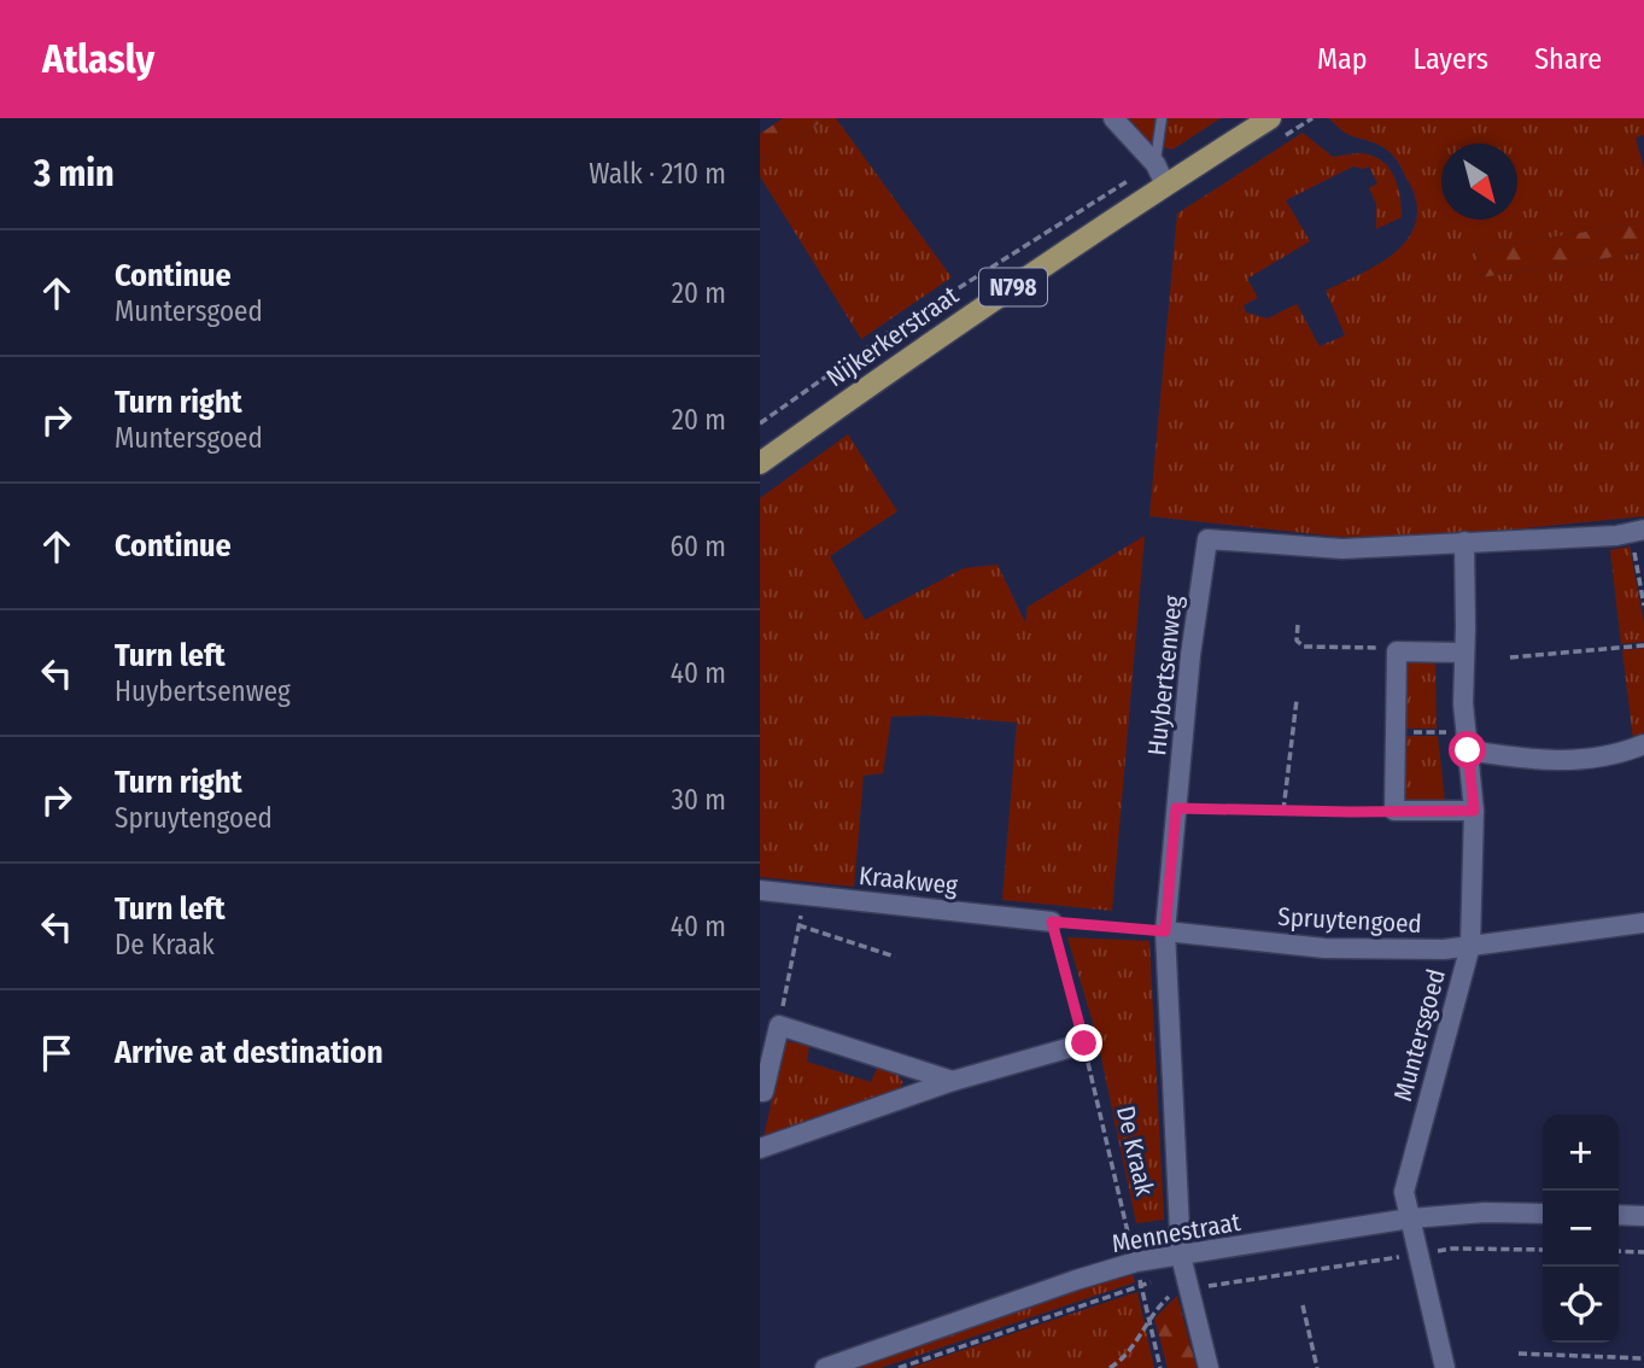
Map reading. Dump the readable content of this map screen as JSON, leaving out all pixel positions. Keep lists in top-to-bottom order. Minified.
{"streets":{"main road":["N798","Nijkerkerstraat"],"street":["Huybertsenweg","Kraakweg","Spruytengoed","Muntersgoed","Mennestraat"],"path":["De Kraak"]},"crossings":[["Huybertsenweg","Spruytengoed"],["Huybertsenweg","Muntersgoed"],["Huybertsenweg","Mennestraat"],["Kraakweg","De Kraak"],["Spruytengoed","Muntersgoed"],["Muntersgoed","Mennestraat"],["De Kraak","Mennestraat"]],"north":"bottom right","page":{"header":"Atlasly","nav":["Map","Layers","Share"],"heading":["3 min","Walk · 210 m"],"list":[["Continue","Muntersgoed","20 m"],["Turn right","Muntersgoed","20 m"],["Continue","60 m"],["Turn left","Huybertsenweg","40 m"],["Turn right","Spruytengoed","30 m"],["Turn left","De Kraak","40 m"],"Arrive at destination"],"map_buttons":["+","−"]}}
